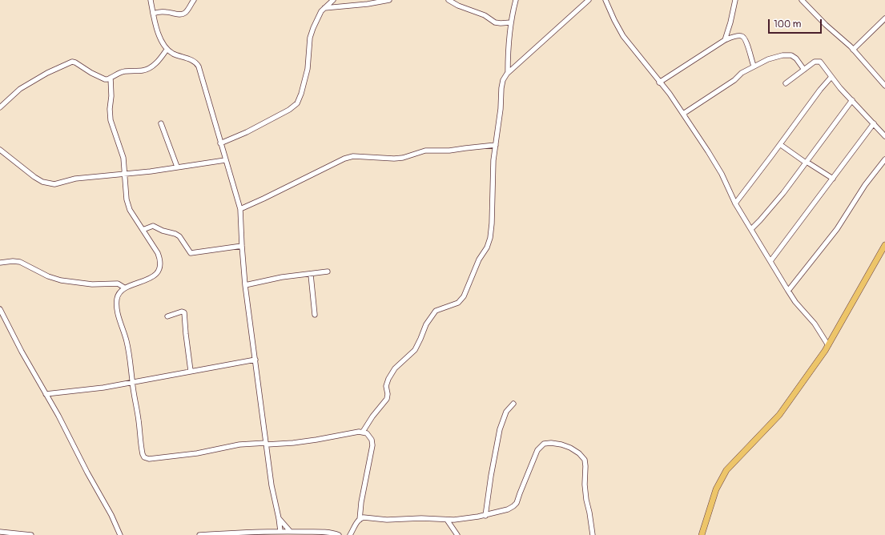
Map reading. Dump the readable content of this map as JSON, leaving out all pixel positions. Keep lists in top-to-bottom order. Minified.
{"scale_bar":"100 m"}
